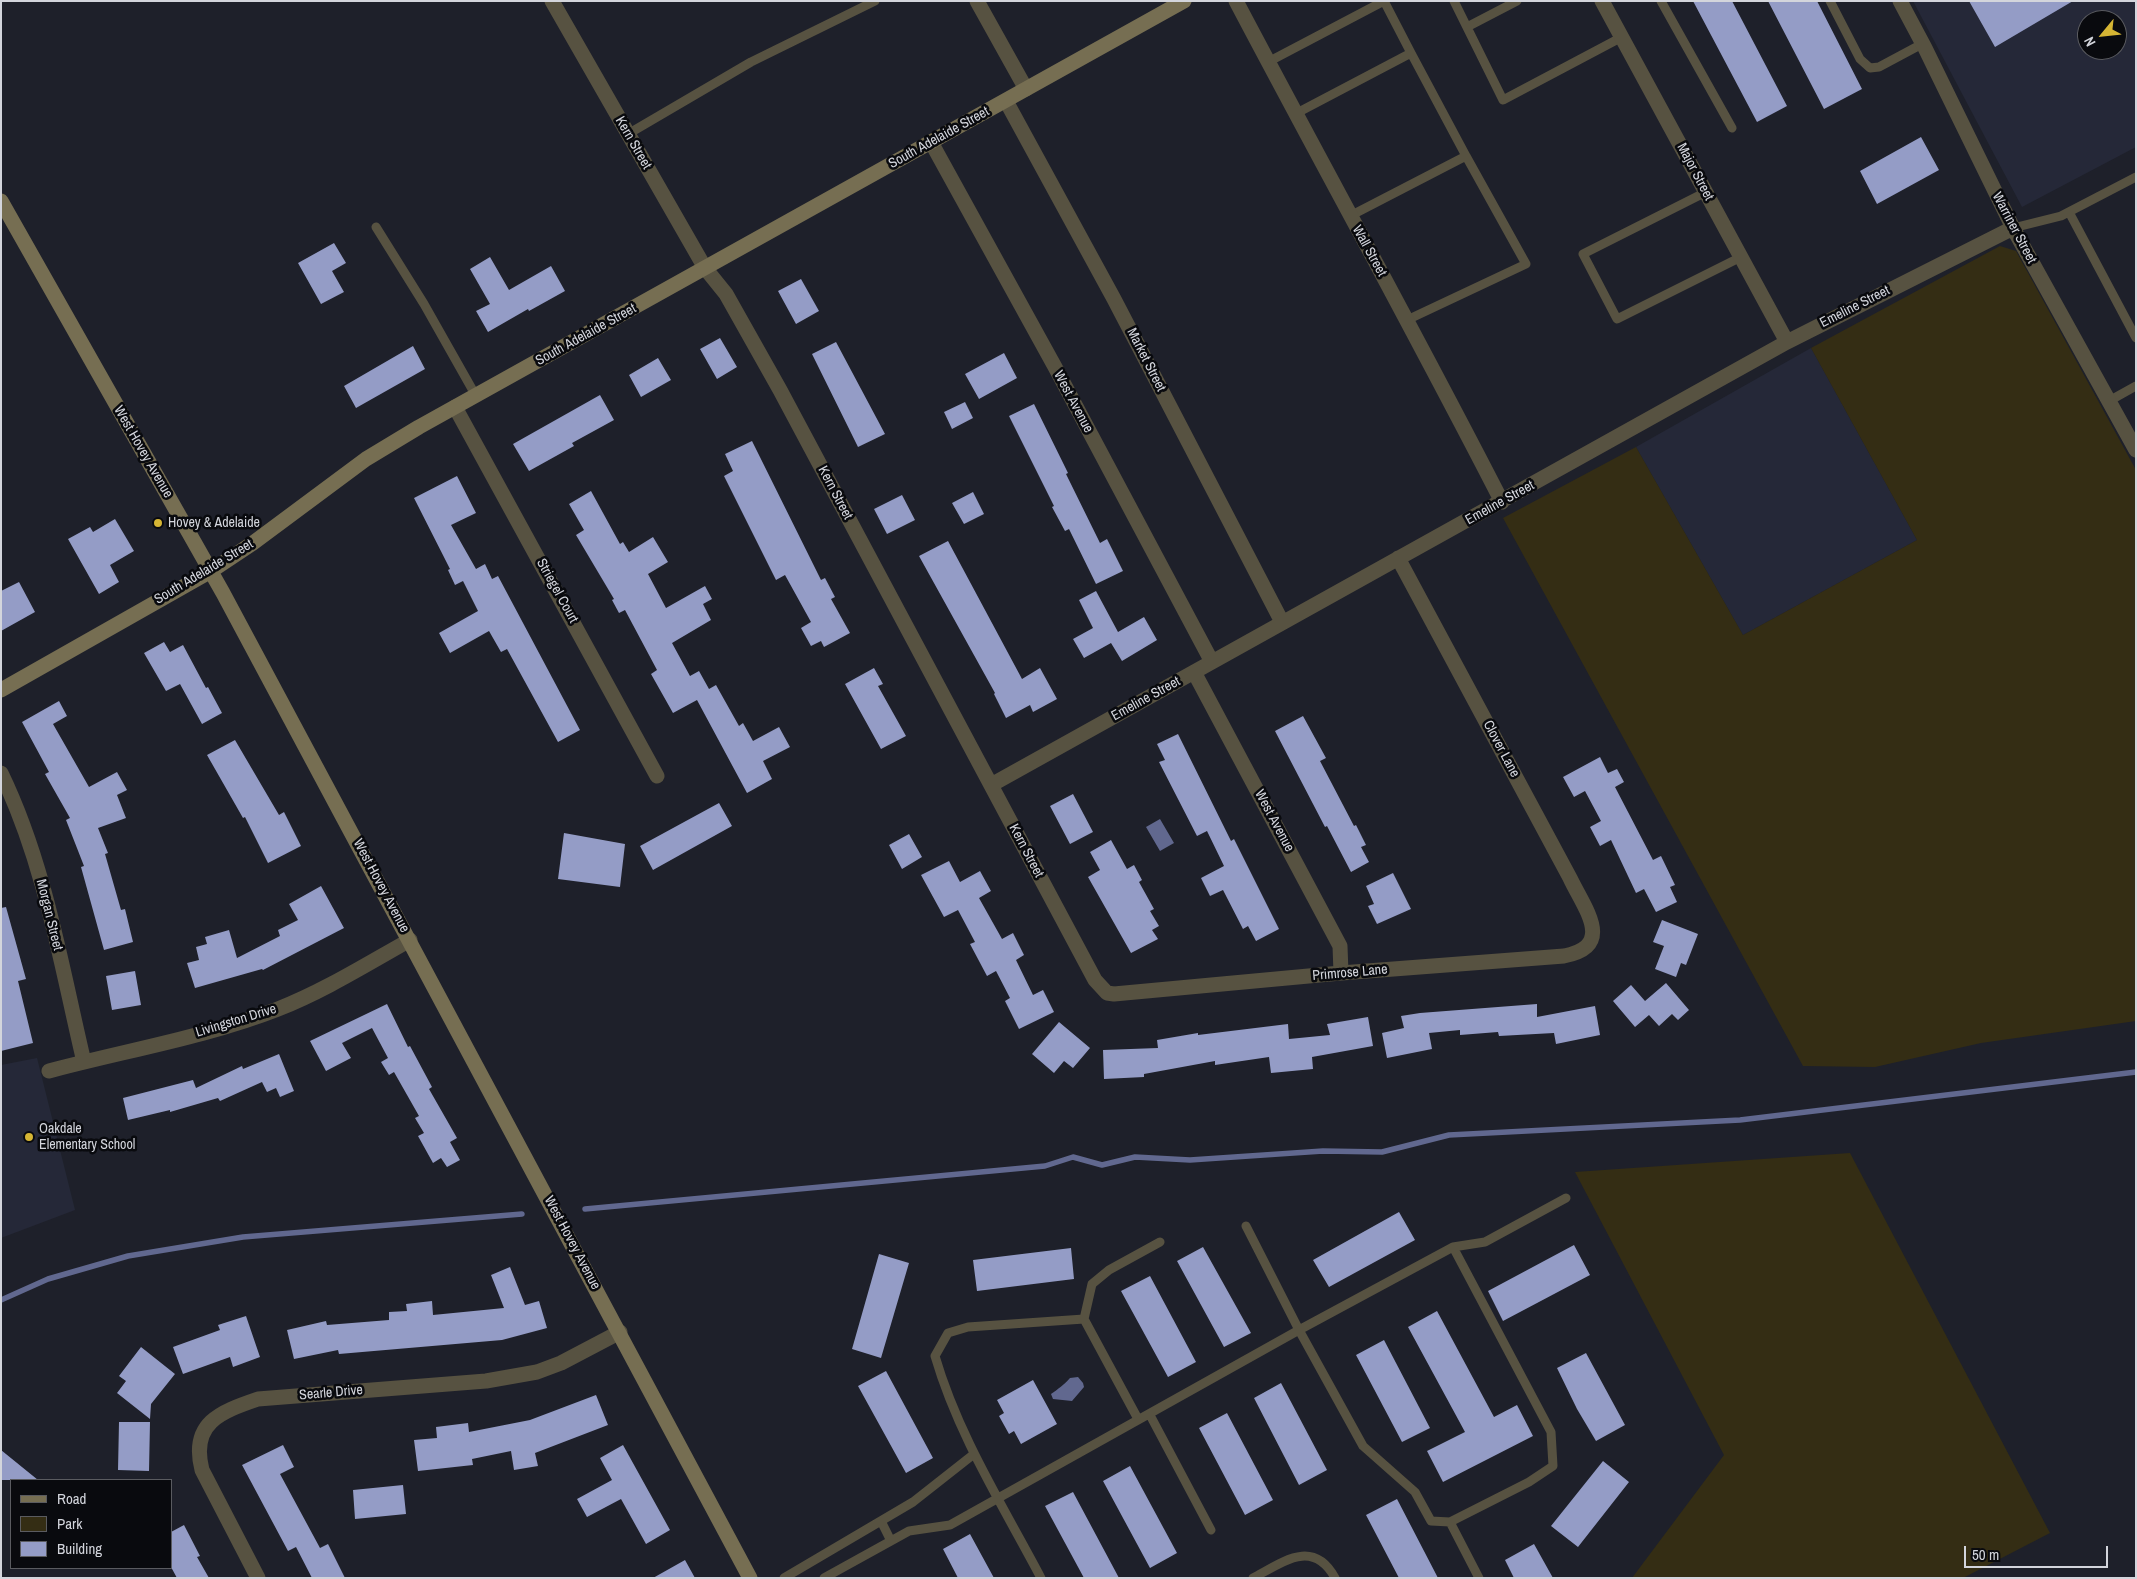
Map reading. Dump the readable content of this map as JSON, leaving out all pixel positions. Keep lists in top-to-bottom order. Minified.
{"streets":{"main road":["South Adelaide Street","West Hovey Avenue"],"street":["Kern Street","Major Street","Warriner Street","Wall Street","Emeline Street","Market Street","West Avenue","Striegel Court","Clover Lane","Morgan Street","Primrose Lane","Livingston Drive","Searle Drive"]},"crossings":[["South Adelaide Street","Kern Street"],["South Adelaide Street","Market Street"],["South Adelaide Street","West Avenue"],["South Adelaide Street","West Hovey Avenue"],["South Adelaide Street","Striegel Court"],["Kern Street","Emeline Street"],["Kern Street","Primrose Lane"],["Major Street","Emeline Street"],["Warriner Street","Emeline Street"],["Wall Street","Emeline Street"],["Emeline Street","Market Street"],["Emeline Street","West Avenue"],["Emeline Street","Clover Lane"],["West Avenue","Primrose Lane"],["West Hovey Avenue","Livingston Drive"],["West Hovey Avenue","Searle Drive"],["Clover Lane","Primrose Lane"],["Morgan Street","Livingston Drive"]],"places":["Hovey & Adelaide","Oakdale Elementary School"],"legend":["Road","Park","Building"],"scale_bar":"50 m","north":"bottom left"}
